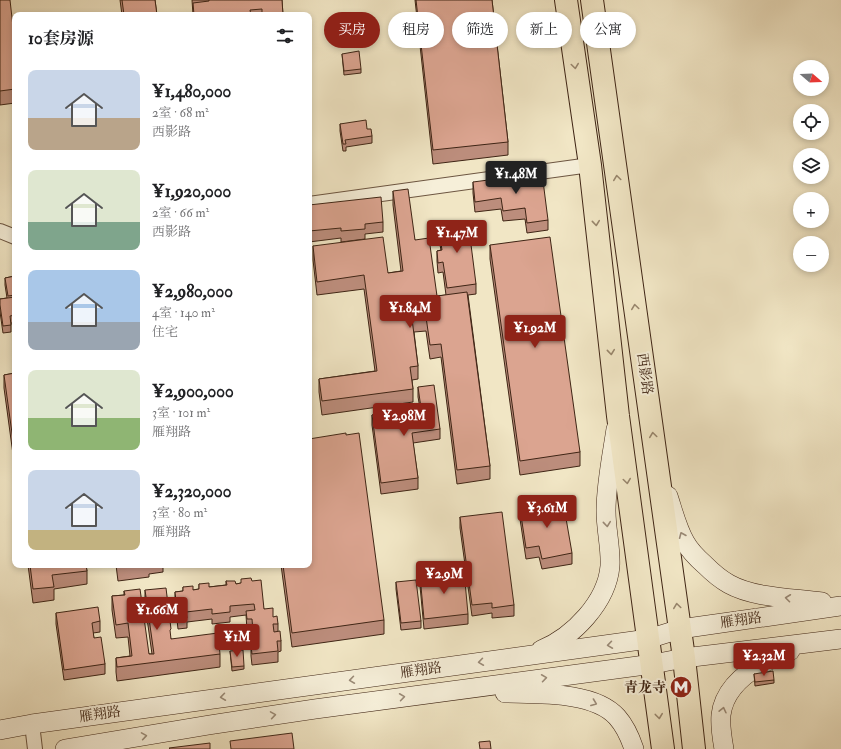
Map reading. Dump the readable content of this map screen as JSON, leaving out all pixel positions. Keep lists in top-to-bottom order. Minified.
{"streets":{"main road":["西影路","雁翔路"]},"crossings":[["西影路","雁翔路"]],"places":{"metro station":["青龙寺"]},"north":"right","page":{"chip":["买房","租房","筛选","新上","公寓"],"heading":"10套房源","map_buttons":["+","−"],"list":[{"name":"¥1,480,000","note":"2室 · 68 m² · 西影路"},{"name":"¥1,920,000","note":"2室 · 66 m² · 西影路"},{"name":"¥2,980,000","note":"4室 · 140 m² · 住宅"},{"name":"¥2,900,000","note":"3室 · 101 m² · 雁翔路"},{"name":"¥2,320,000","note":"3室 · 80 m² · 雁翔路"}],"price":["¥1.48M","¥1.47M","¥1.84M","¥1.92M","¥2.98M","¥3.61M","¥2.9M","¥1.66M","¥1M","¥2.32M"]}}
